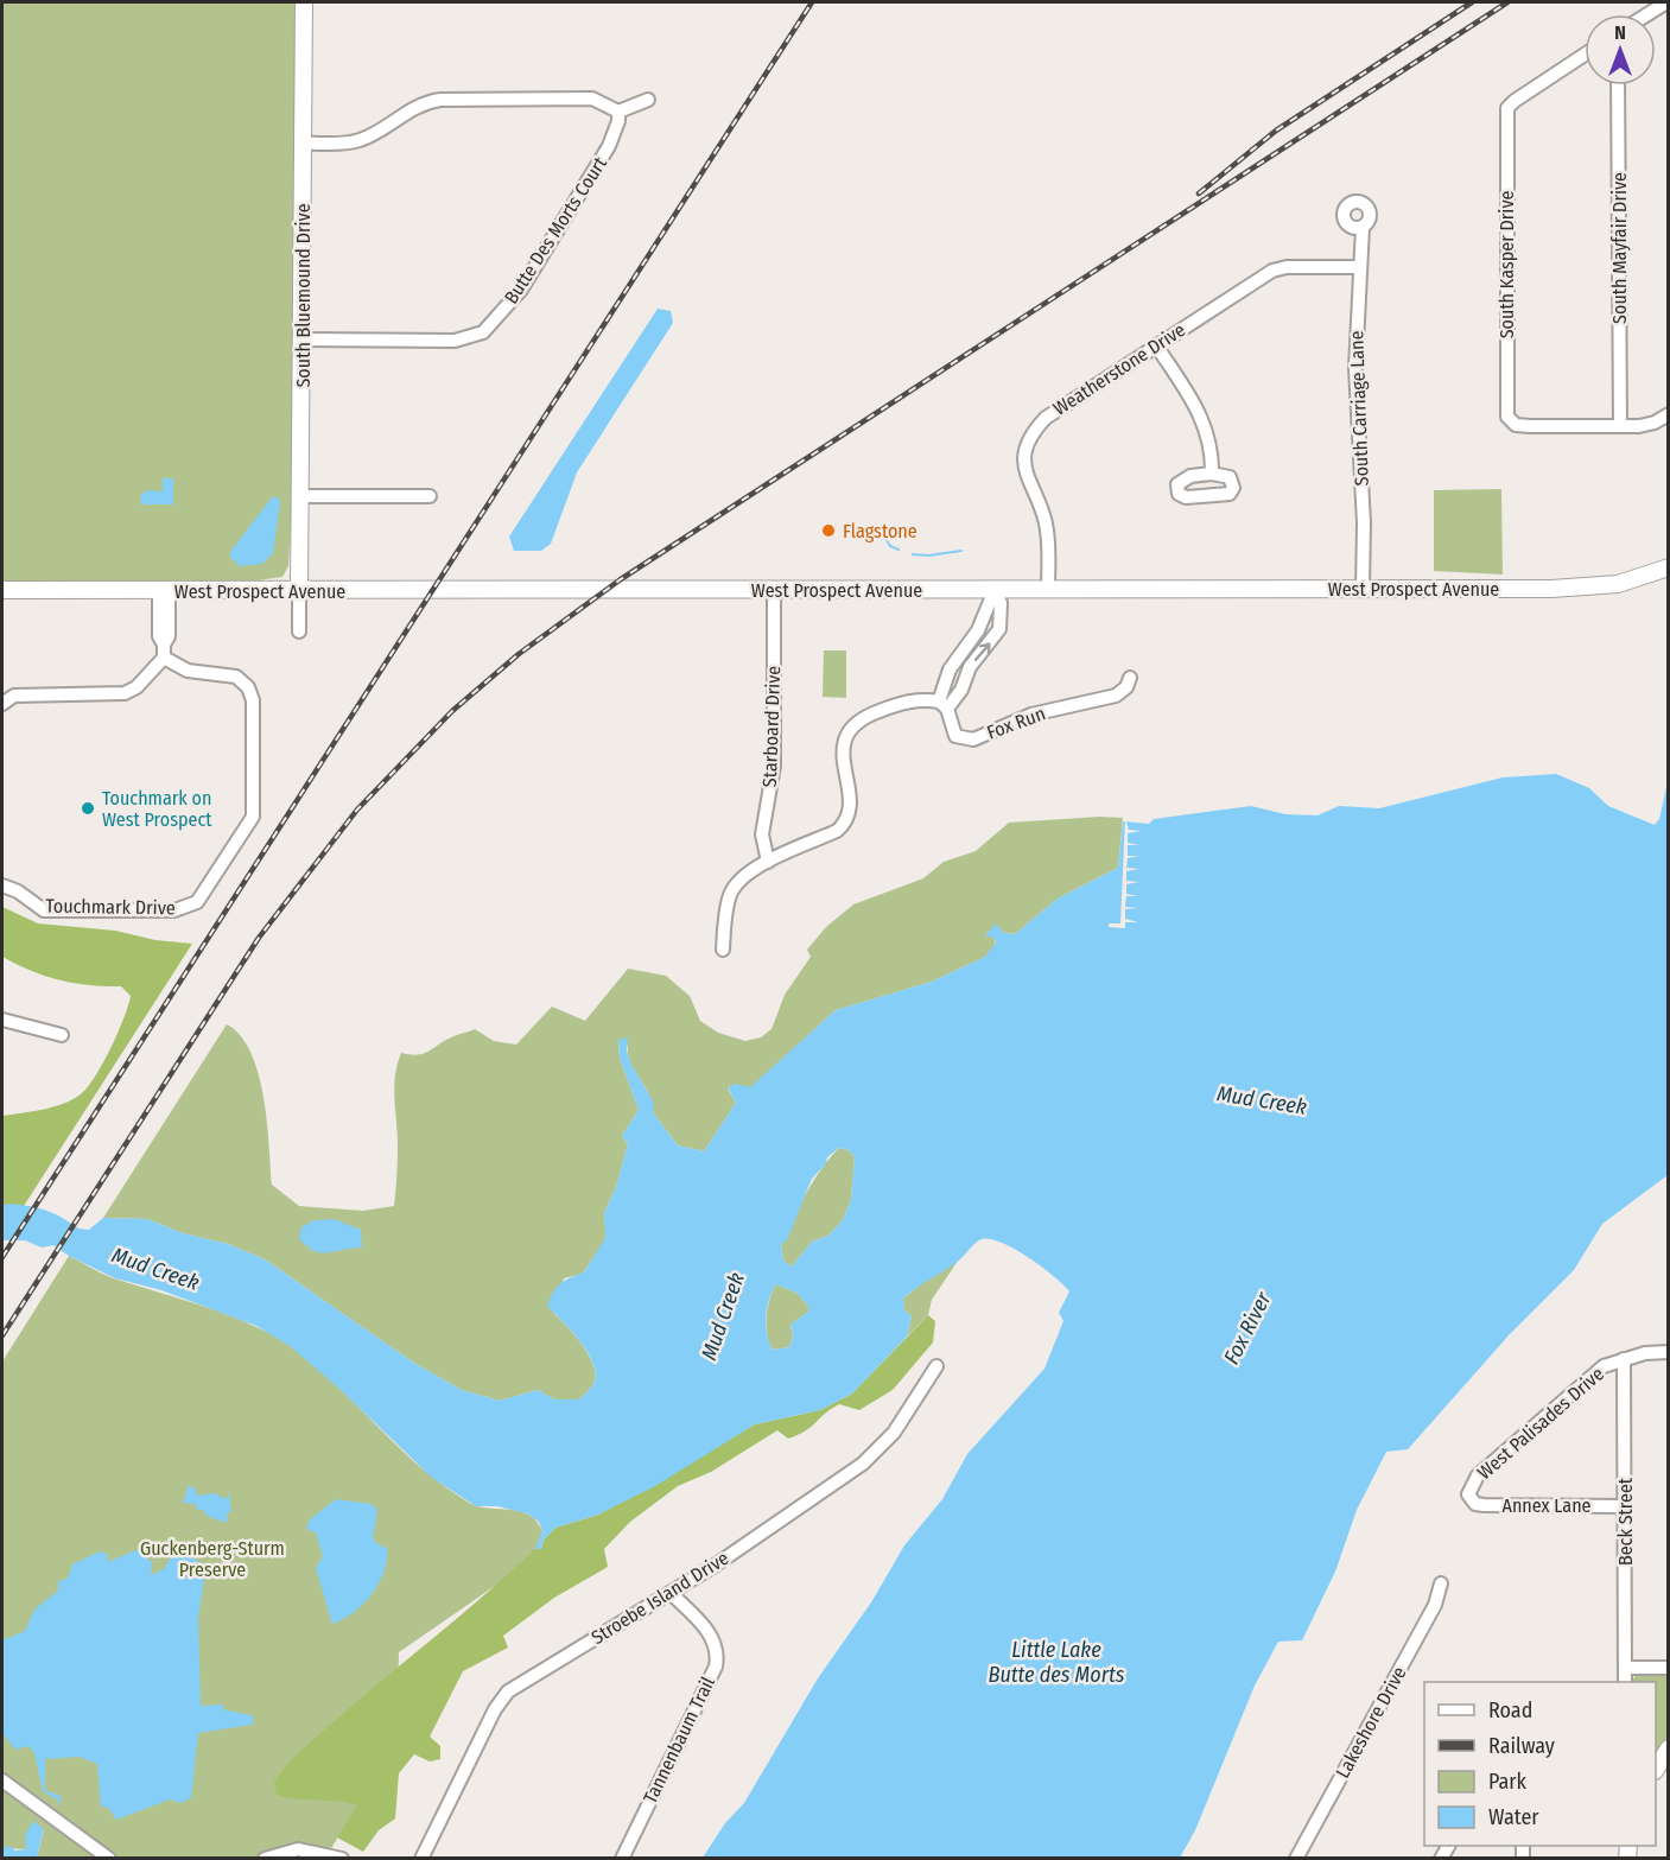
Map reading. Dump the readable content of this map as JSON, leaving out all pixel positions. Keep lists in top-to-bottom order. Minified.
{"streets":{"main road":["South Bluemound Drive","West Prospect Avenue"],"street":["Butte Des Morts Court","South Mayfair Drive","South Kasper Drive","Weatherstone Drive","South Carriage Lane","Fox Run","Starboard Drive","Touchmark Drive","West Palisades Drive","Annex Lane","Beck Street","Stroebe Island Drive","Lakeshore Drive","Tannenbaum Trail"]},"crossings":[["Butte Des Morts Court","South Bluemound Drive"],["South Mayfair Drive","South Kasper Drive"],["South Bluemound Drive","West Prospect Avenue"],["Weatherstone Drive","South Carriage Lane"],["Weatherstone Drive","West Prospect Avenue"],["South Carriage Lane","West Prospect Avenue"],["West Prospect Avenue","Starboard Drive"],["West Palisades Drive","Annex Lane"],["West Palisades Drive","Beck Street"],["Annex Lane","Beck Street"],["Stroebe Island Drive","Tannenbaum Trail"]],"water":["Mud Creek","Fox River","Little Lake Butte des Morts"],"parks":["Guckenberg-Sturm Preserve"],"places":["Flagstone","Touchmark on West Prospect"],"legend":["Road","Railway","Park","Water"],"north":"top"}
